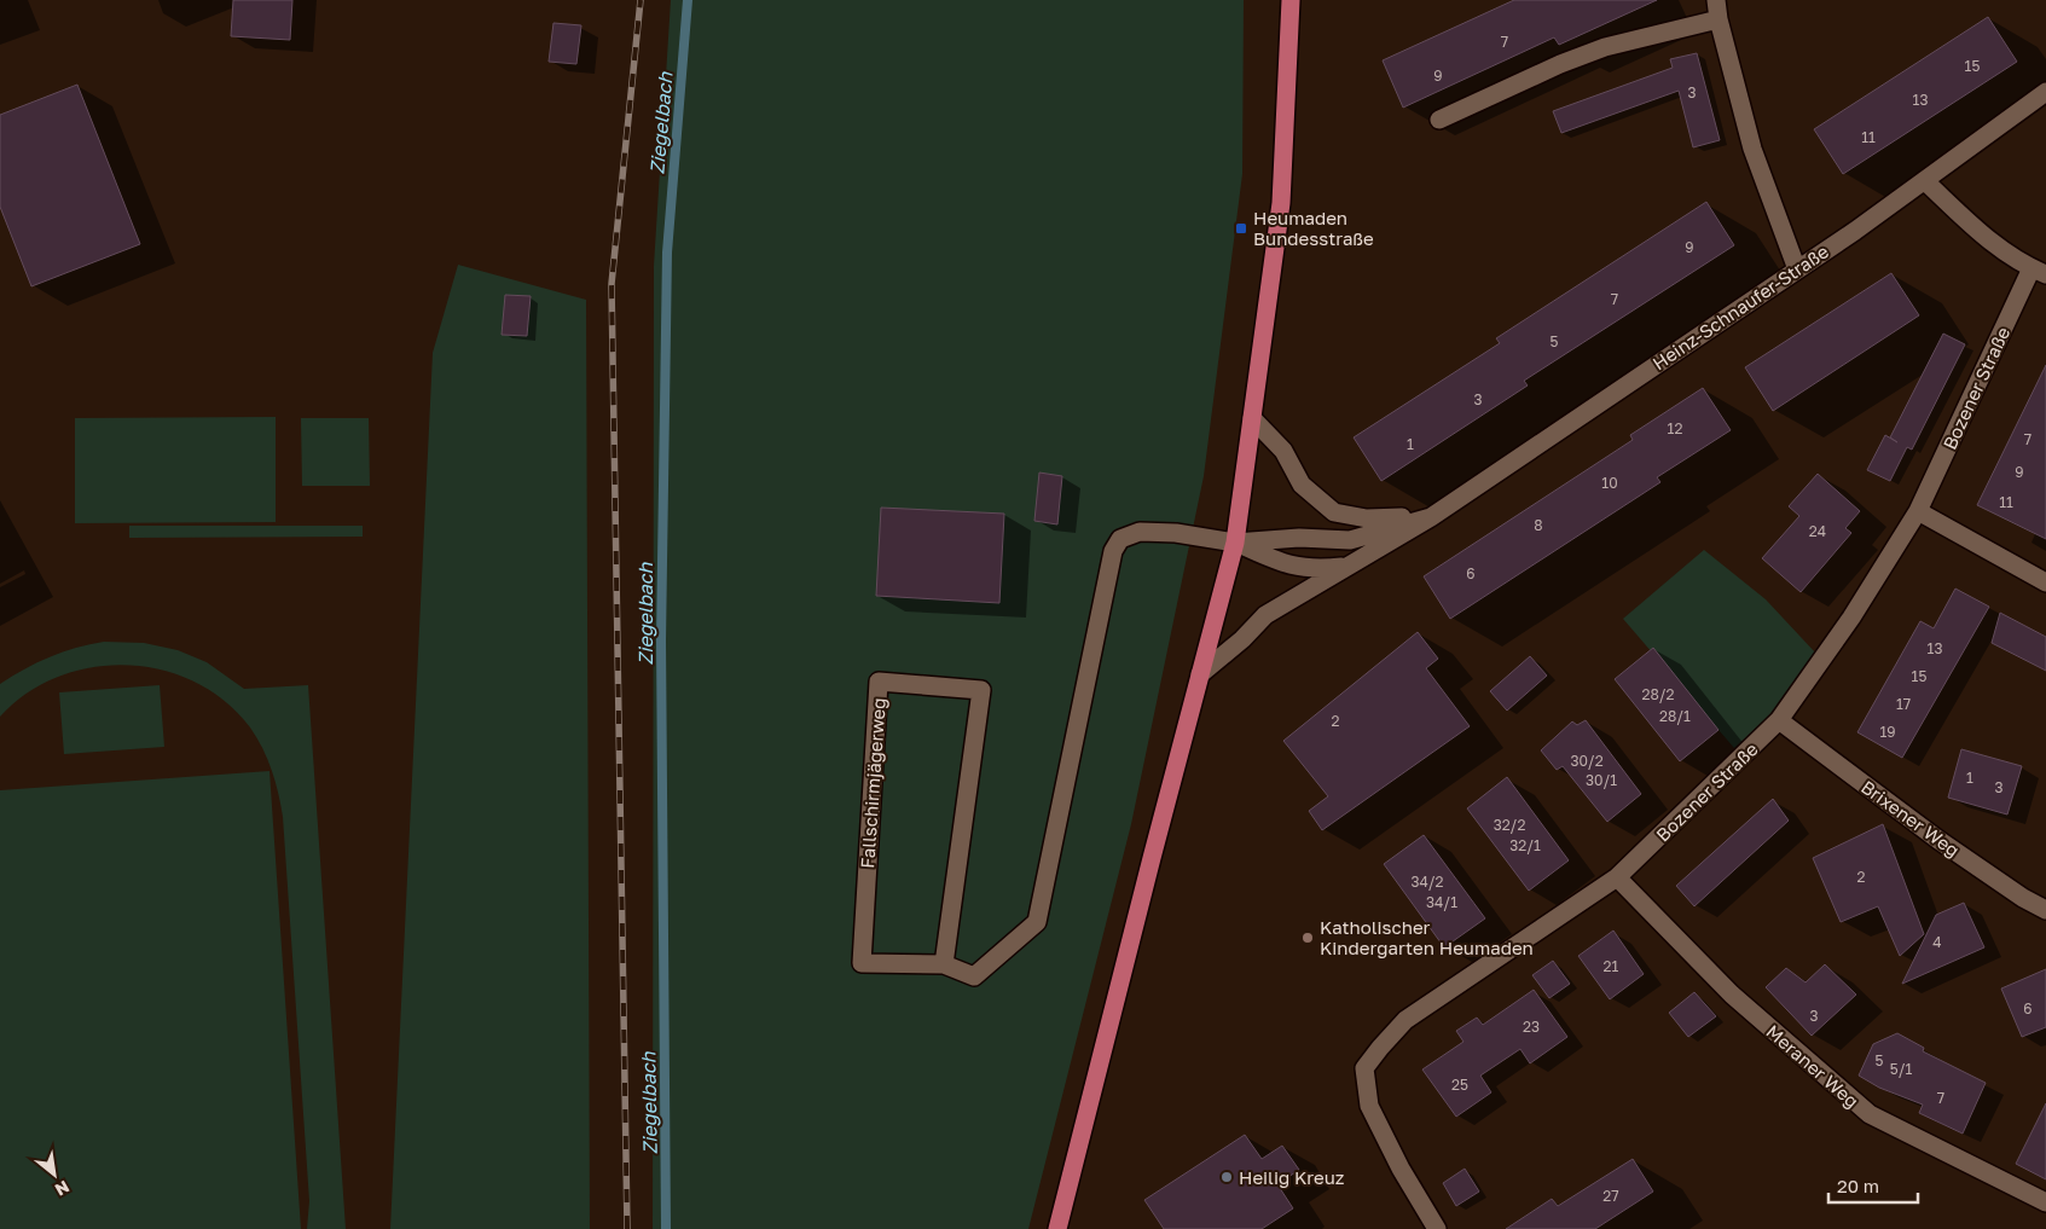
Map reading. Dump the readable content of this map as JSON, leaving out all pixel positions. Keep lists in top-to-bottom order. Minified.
{"streets":{"street":["Heinz-Schnaufer-Straße","Bozener Straße","Fallschirmjägerweg","Brixener Weg","Meraner Weg"]},"crossings":[["Heinz-Schnaufer-Straße","Fallschirmjägerweg"],["Bozener Straße","Brixener Weg"],["Bozener Straße","Meraner Weg"]],"water":["Ziegelbach"],"places":{"transit":["Heumaden Bundesstraße"],"other":["Katholischer Kindergarten Heumaden","Heilig Kreuz"]},"house_numbers":["7","15","9","3","13","11","9","7","5","3","12","7","1","9","10","11","8","24","6","13","15","28/2","17","28/1","2","19","30/2","1","30/1","3","32/2","32/1","2","34/2","34/1","4","21","6","3","23","5","5/1","25","7","27"],"scale_bar":"20 m","north":"bottom right"}
